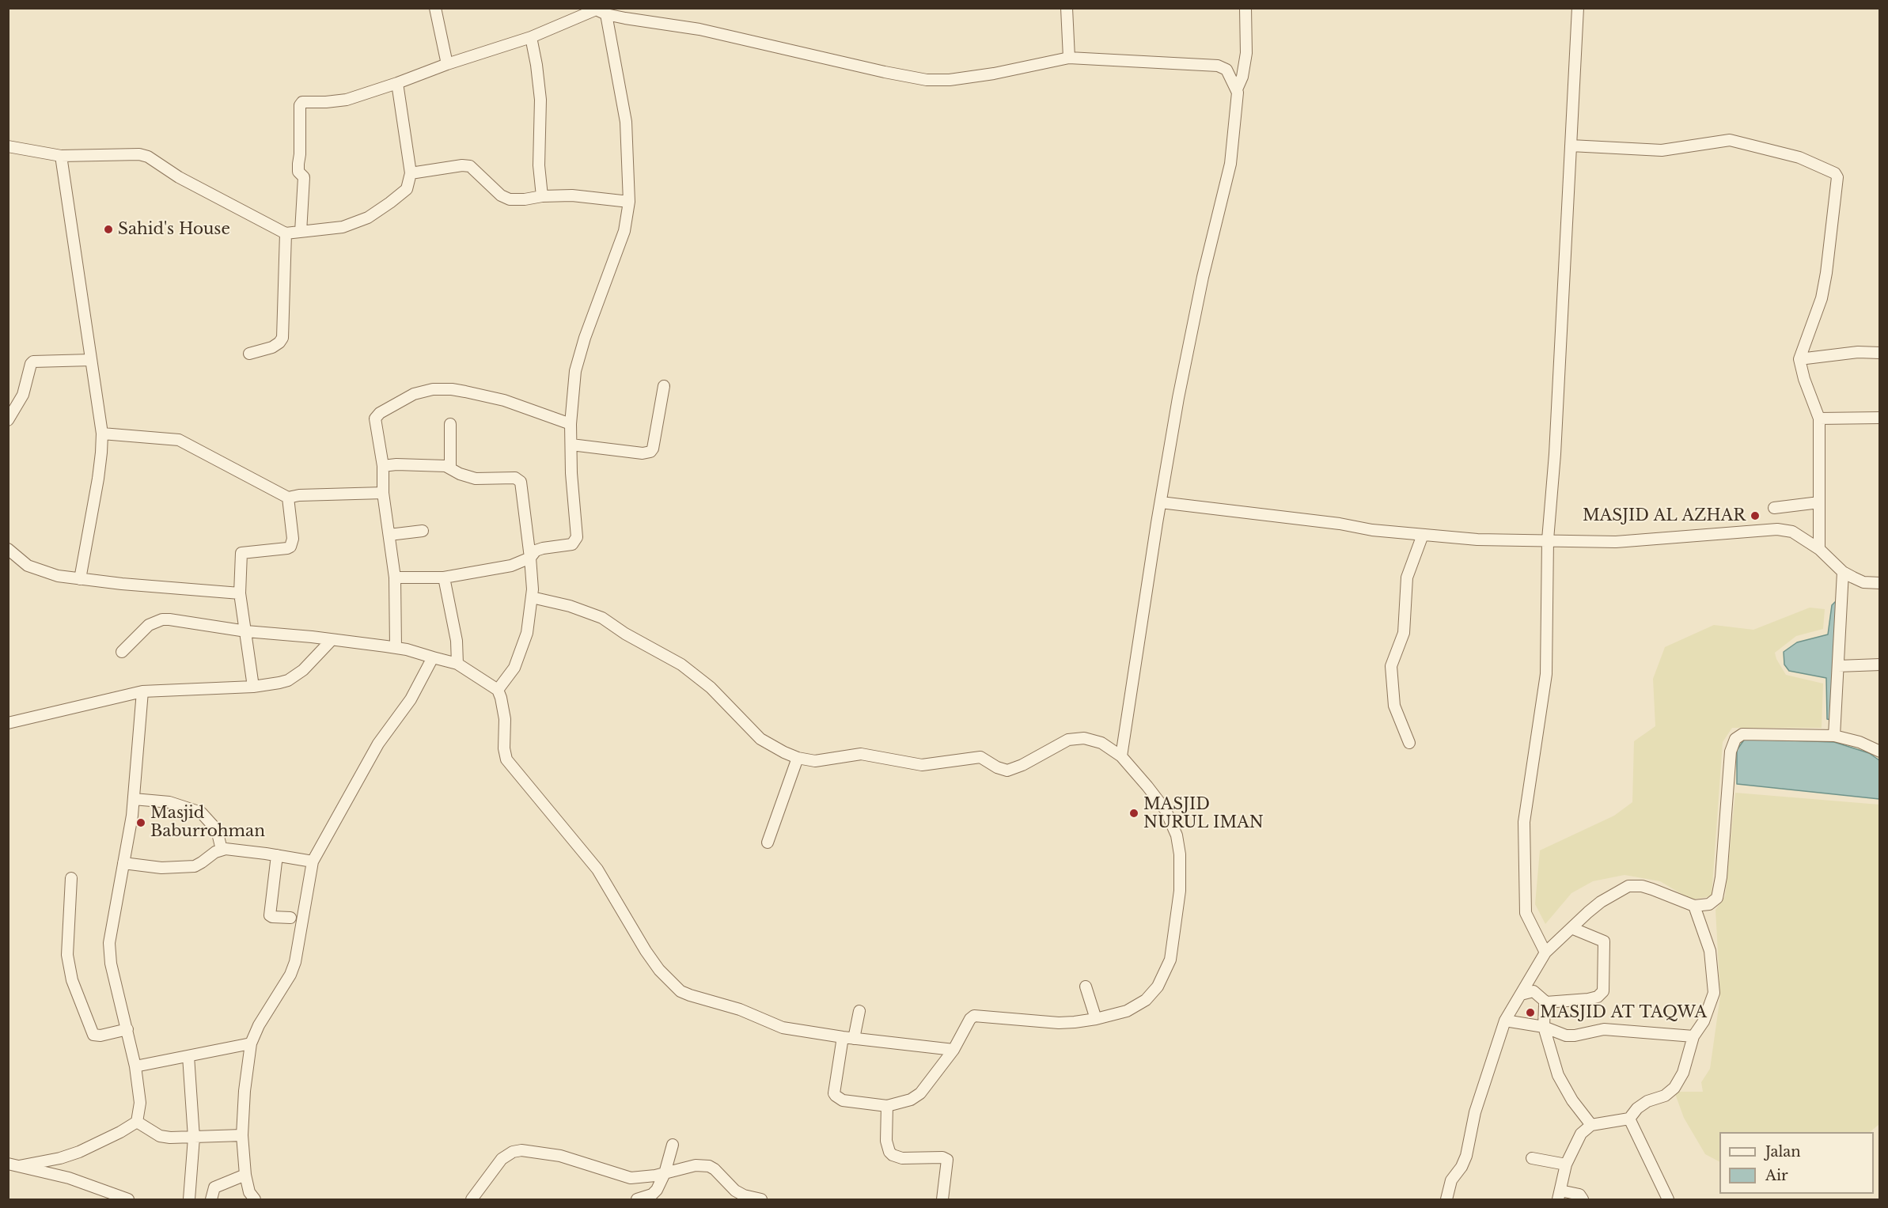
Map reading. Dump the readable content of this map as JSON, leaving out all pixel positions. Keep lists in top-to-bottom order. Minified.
{"places":["Sahid's House","MASJID AL AZHAR","MASJID NURUL IMAN","Masjid Baburrohman","MASJID AT TAQWA"],"legend":["Jalan","Air"]}
